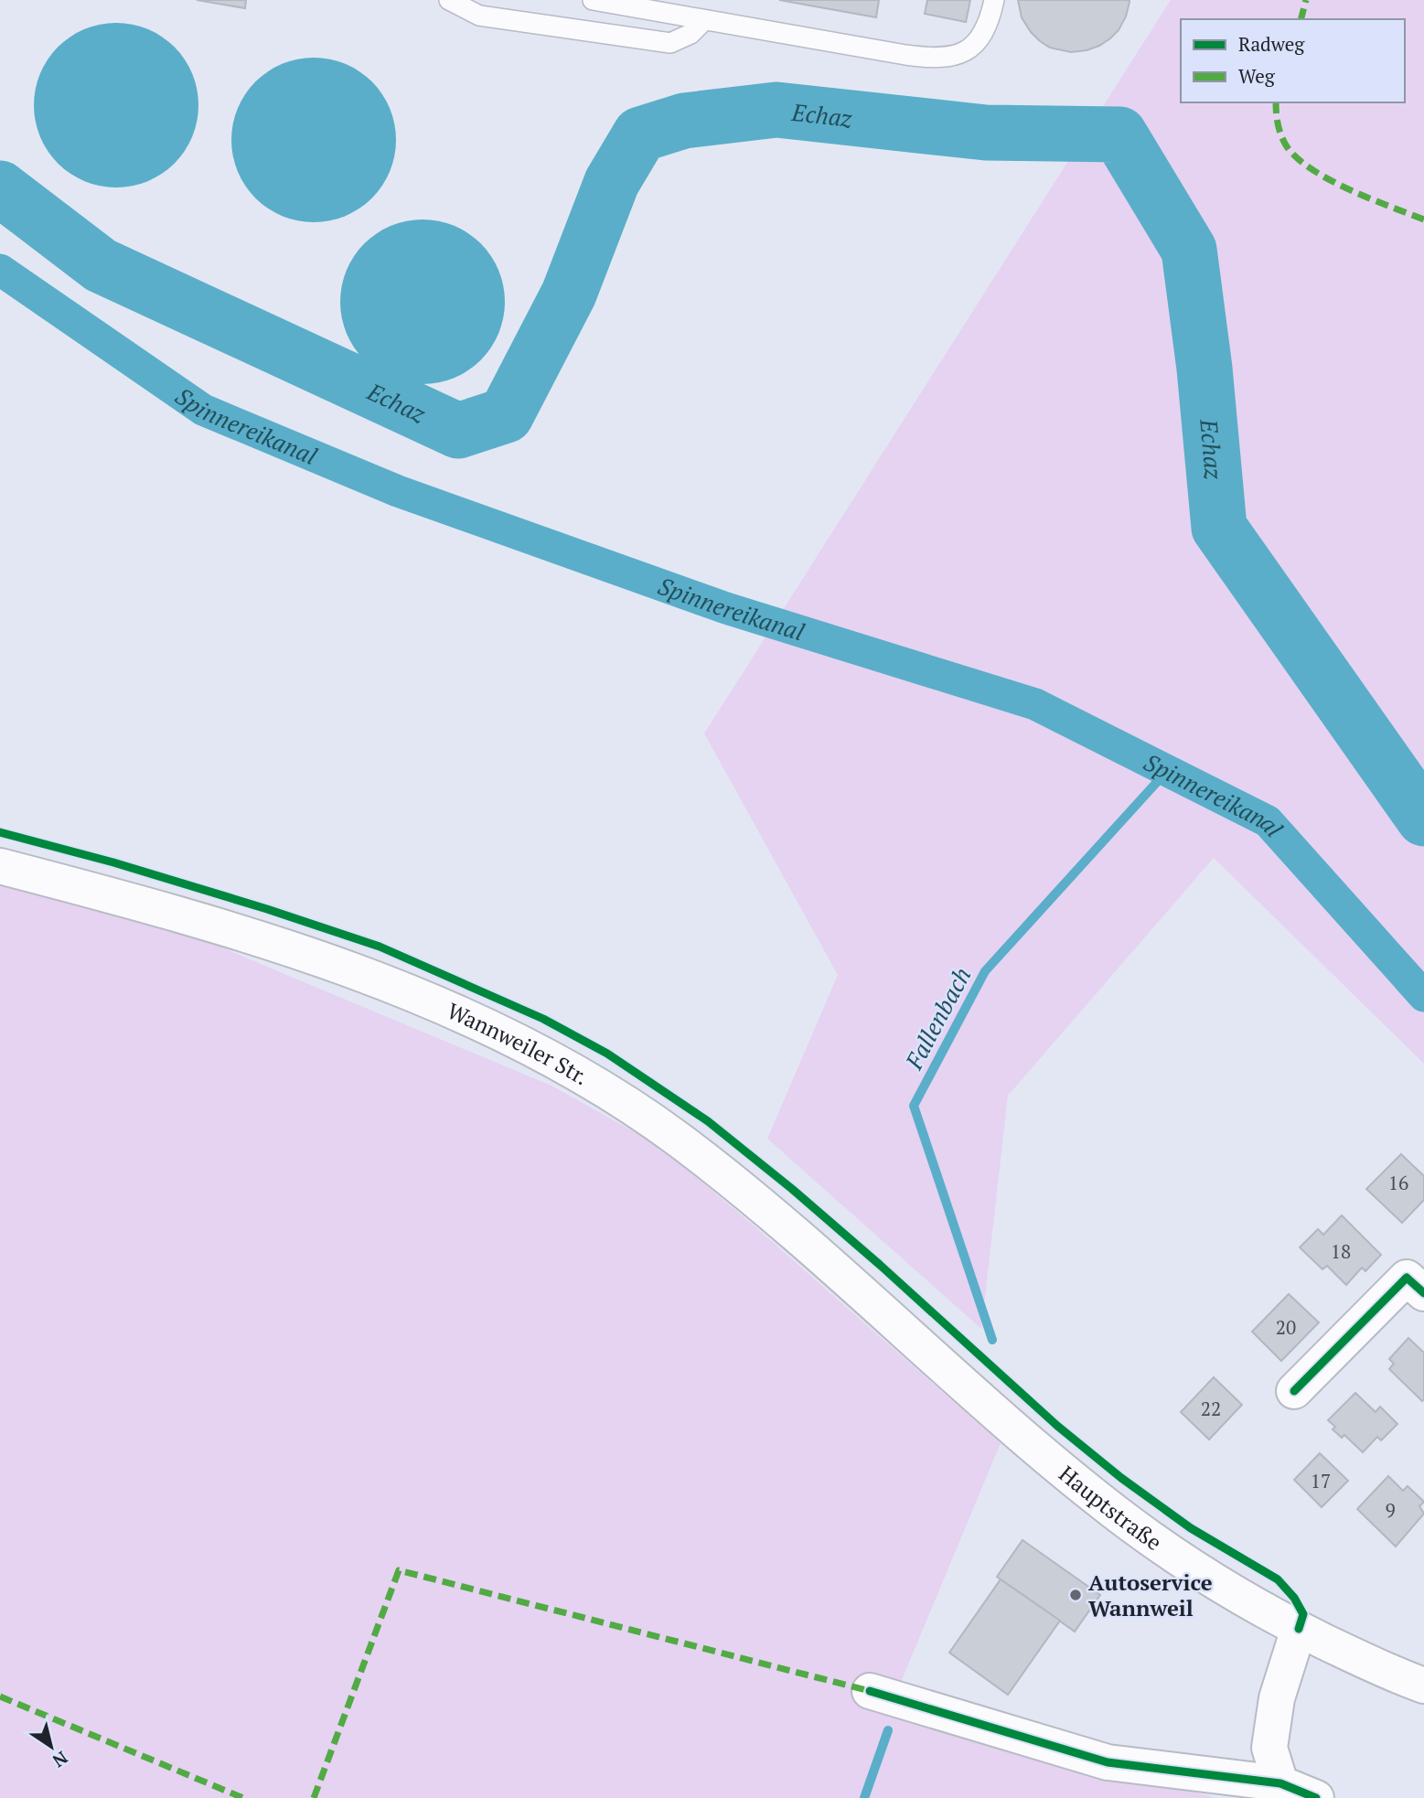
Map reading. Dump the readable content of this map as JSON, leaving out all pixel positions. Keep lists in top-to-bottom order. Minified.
{"streets":{"main road":["Wannweiler Str.","Hauptstraße"]},"crossings":[["Wannweiler Str.","Hauptstraße"]],"water":["Echaz","Spinnereikanal","Fallenbach"],"places":["Autoservice Wannweil"],"house_numbers":["16","18","20","22","17","9"],"legend":["Radweg","Weg"],"north":"bottom right"}
